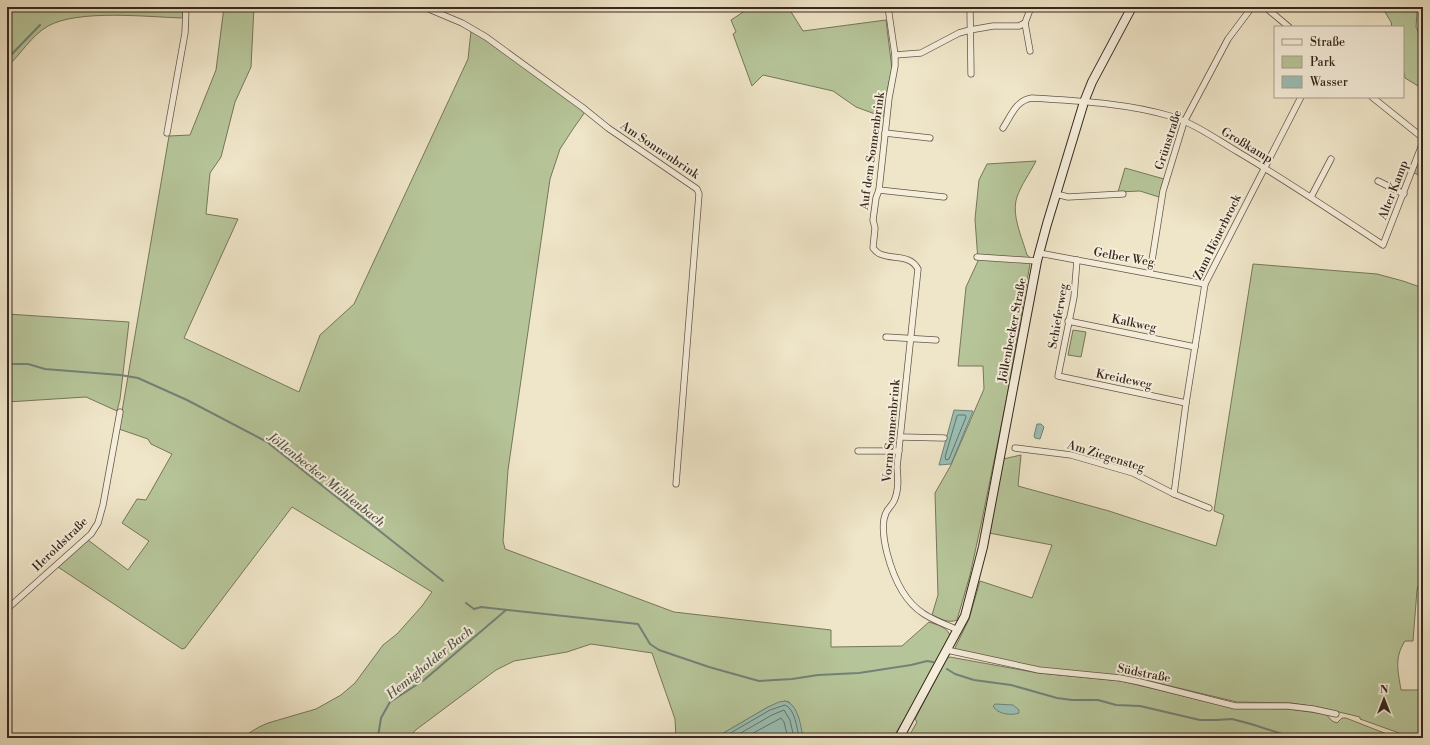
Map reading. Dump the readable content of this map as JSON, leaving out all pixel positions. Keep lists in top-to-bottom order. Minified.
{"streets":{"main road":["Jöllenbecker Straße"],"street":["Grünstraße","Großkamp","Am Sonnenbrink","Auf dem Sonnenbrink","Alter Kamp","Zum Hönerbrock","Gelber Weg","Schieferweg","Kalkweg","Kreideweg","Vorm Sonnenbrink","Am Ziegensteg","Heroldstraße","Südstraße"]},"crossings":[["Grünstraße","Großkamp"],["Grünstraße","Gelber Weg"],["Großkamp","Alter Kamp"],["Großkamp","Zum Hönerbrock"],["Großkamp","Jöllenbecker Straße"],["Auf dem Sonnenbrink","Vorm Sonnenbrink"],["Zum Hönerbrock","Gelber Weg"],["Zum Hönerbrock","Kalkweg"],["Zum Hönerbrock","Kreideweg"],["Zum Hönerbrock","Am Ziegensteg"],["Gelber Weg","Schieferweg"],["Gelber Weg","Jöllenbecker Straße"],["Schieferweg","Kalkweg"],["Schieferweg","Kreideweg"],["Jöllenbecker Straße","Vorm Sonnenbrink"],["Jöllenbecker Straße","Südstraße"]],"water":["Jöllenbecker Mühlenbach","Hemigholder Bach"],"legend":["Straße","Park","Wasser"],"north":"top"}
